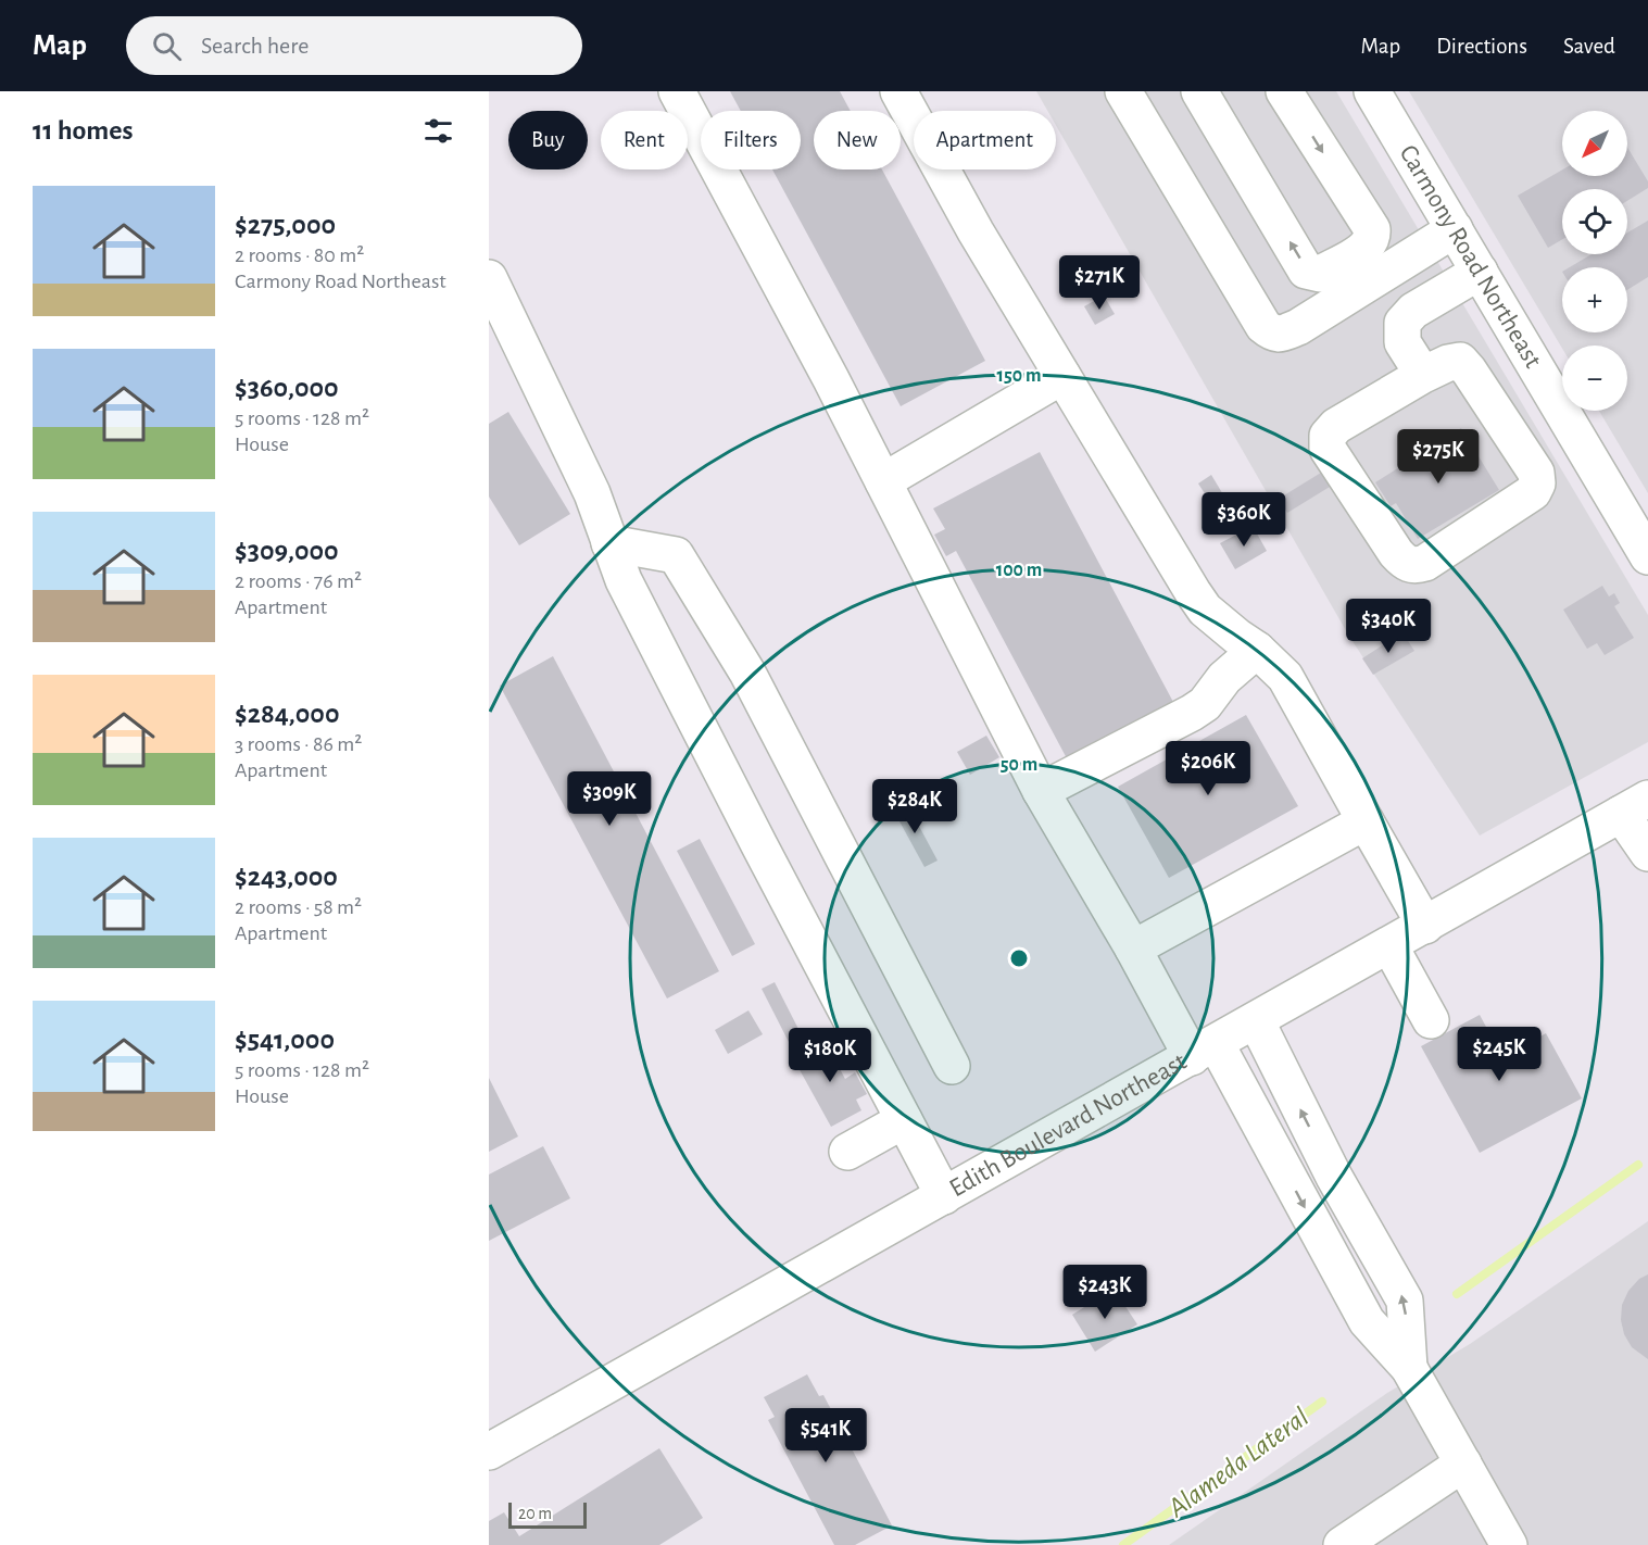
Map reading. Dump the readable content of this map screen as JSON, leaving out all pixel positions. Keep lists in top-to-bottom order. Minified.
{"streets":{"street":["Carmony Road Northeast","Edith Boulevard Northeast"]},"water":["Alameda Lateral"],"scale_bar":"20 m","north":"bottom left","page":{"header":"Map","search":"Search here","nav":["Map","Directions","Saved"],"heading":"11 homes","map_buttons":["+","−"],"chip":["Buy","Rent","Filters","New","Apartment"],"list":[{"name":"$275,000","note":"2 rooms · 80 m² · Carmony Road Northeast"},{"name":"$360,000","note":"5 rooms · 128 m² · House"},{"name":"$309,000","note":"2 rooms · 76 m² · Apartment"},{"name":"$284,000","note":"3 rooms · 86 m² · Apartment"},{"name":"$243,000","note":"2 rooms · 58 m² · Apartment"},{"name":"$541,000","note":"5 rooms · 128 m² · House"}],"price":["$271K","$275K","$360K","$340K","$206K","$309K","$284K","$245K","$180K","$243K","$541K"],"scale":"20 m"},"rings":["150 m","100 m","50 m"]}
